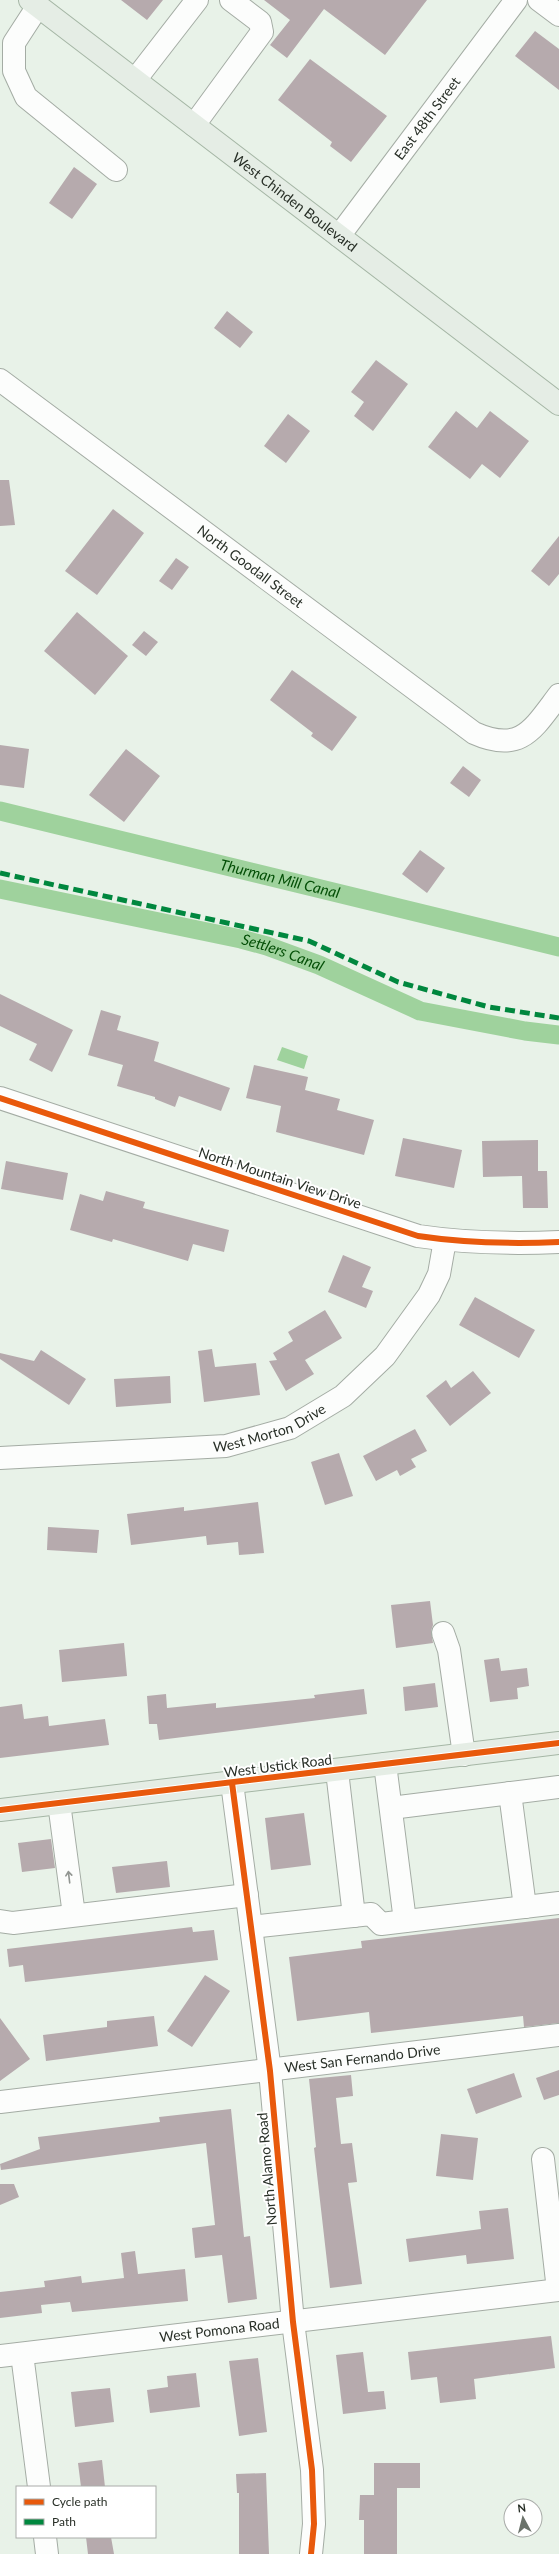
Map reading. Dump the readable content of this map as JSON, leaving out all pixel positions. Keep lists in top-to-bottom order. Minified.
{"streets":{"main road":["West Chinden Boulevard","West Ustick Road"],"street":["East 48th Street","North Goodall Street","North Mountain View Drive","West Morton Drive","West San Fernando Drive","North Alamo Road","West Pomona Road"]},"crossings":[["East 48th Street","West Chinden Boulevard"],["North Mountain View Drive","West Morton Drive"],["West Ustick Road","North Alamo Road"],["West San Fernando Drive","North Alamo Road"],["North Alamo Road","West Pomona Road"]],"water":["Thurman Mill Canal","Settlers Canal"],"legend":["Cycle path","Path"],"north":"top"}
